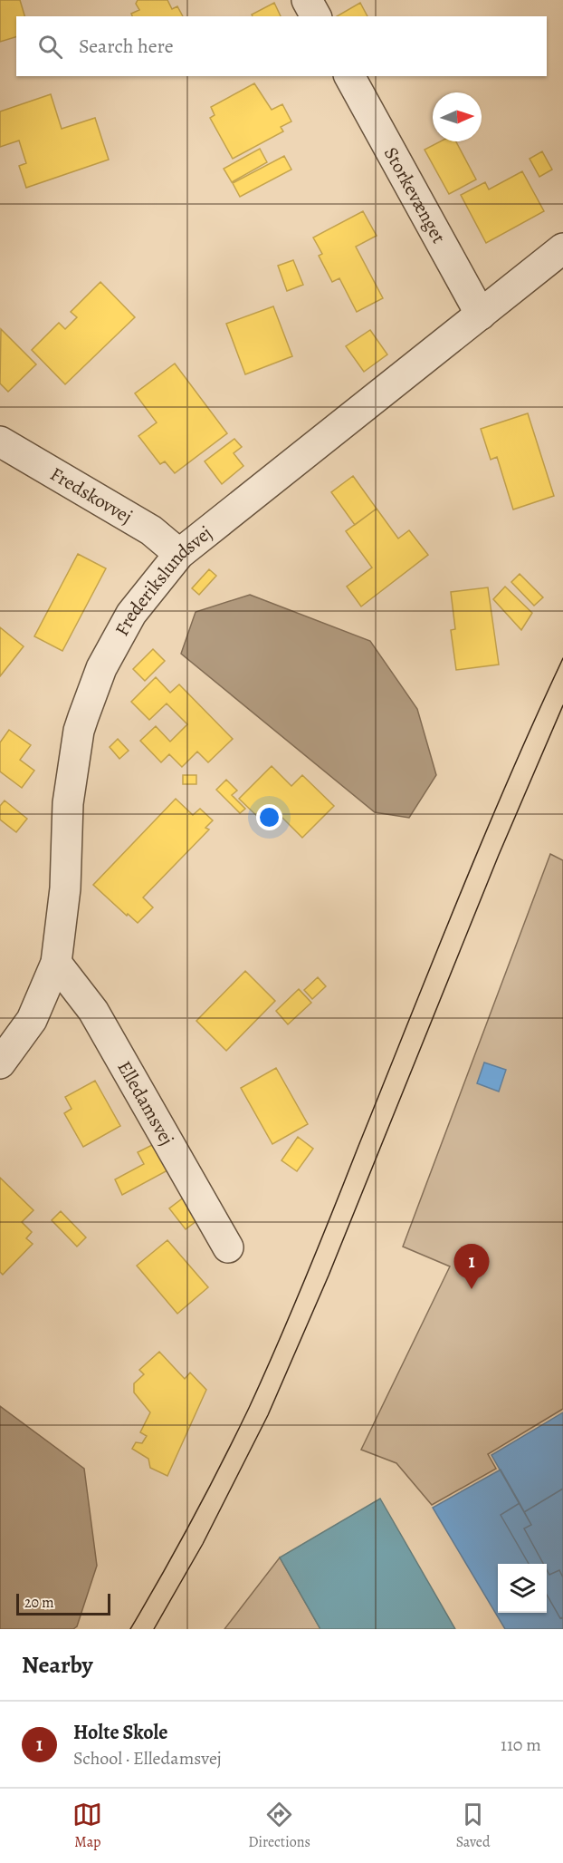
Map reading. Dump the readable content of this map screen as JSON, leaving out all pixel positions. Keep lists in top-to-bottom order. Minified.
{"streets":{"street":["Storkevænget","Fredskovvej","Frederikslundsvej","Elledamsvej"]},"crossings":[["Storkevænget","Frederikslundsvej"],["Fredskovvej","Frederikslundsvej"],["Frederikslundsvej","Elledamsvej"]],"scale_bar":"20 m","north":"right","page":{"search":"Search here","pins":"1","scale":"20 m","heading":"Nearby","list":[{"mark":"1","name":"Holte Skole","note":"School · Elledamsvej","value":"110 m"}],"nav":["Map","Directions","Saved"]}}
